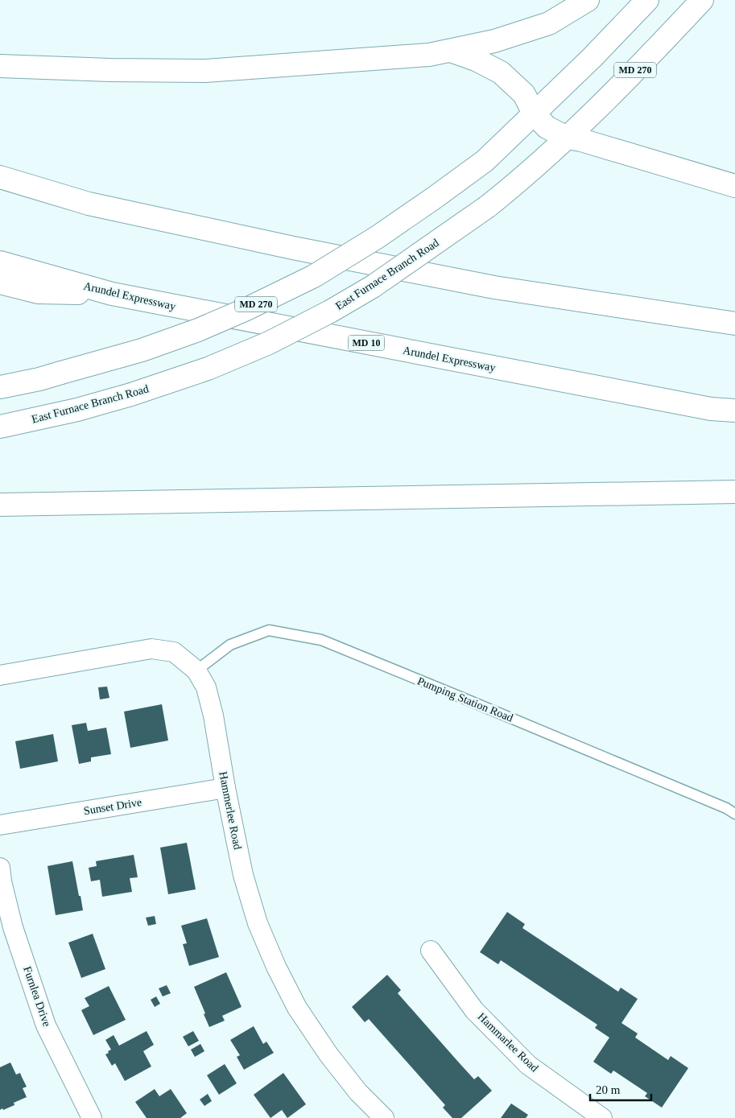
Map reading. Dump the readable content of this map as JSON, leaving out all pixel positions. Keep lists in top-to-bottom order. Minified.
{"streets":{"main road":["MD 270","East Furnace Branch Road","Arundel Expressway","MD 10"],"street":["Sunset Drive","Hammerlee Road","Furnlea Drive","Hammarlee Road"],"lane":["Pumping Station Road"]},"crossings":[["Pumping Station Road","Hammerlee Road"],["Sunset Drive","Hammerlee Road"]],"scale_bar":"20 m"}
